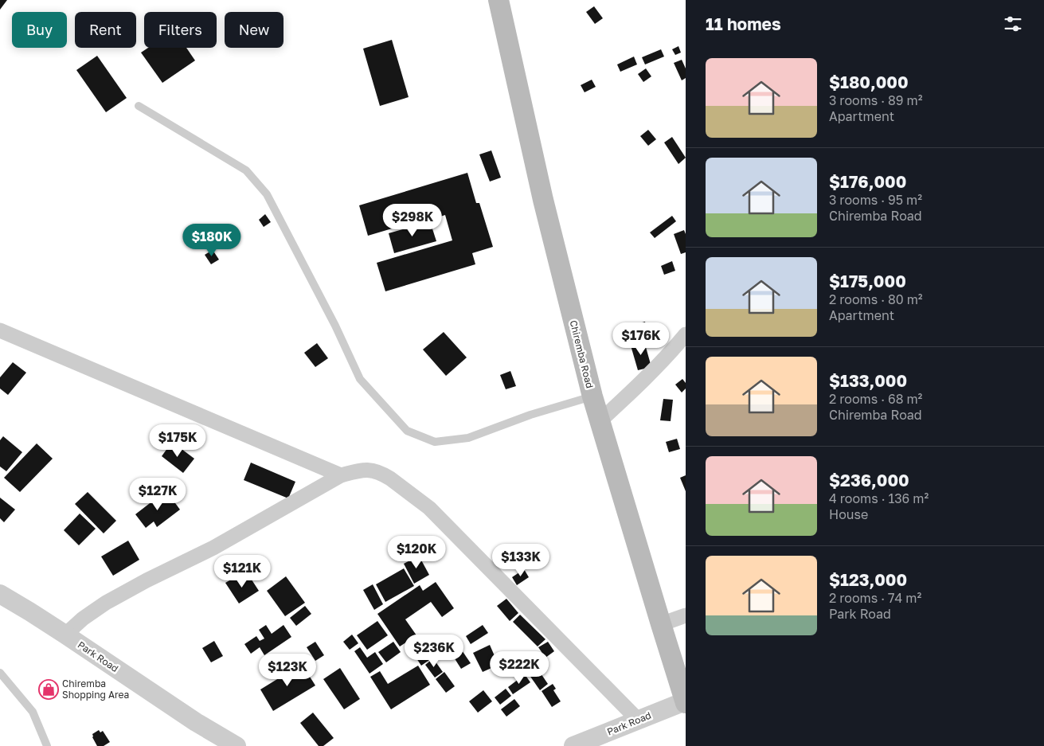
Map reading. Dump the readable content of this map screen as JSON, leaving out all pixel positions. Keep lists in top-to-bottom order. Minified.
{"streets":{"main road":["Chiremba Road"],"street":["Park Road"]},"crossings":[["Chiremba Road","Park Road"]],"places":{"shop":["Chiremba Shopping Area"]},"page":{"heading":"11 homes","chip":["Buy","Rent","Filters","New"],"list":[{"name":"$180,000","note":"3 rooms · 89 m² · Apartment"},{"name":"$176,000","note":"3 rooms · 95 m² · Chiremba Road"},{"name":"$175,000","note":"2 rooms · 80 m² · Apartment"},{"name":"$133,000","note":"2 rooms · 68 m² · Chiremba Road"},{"name":"$236,000","note":"4 rooms · 136 m² · House"},{"name":"$123,000","note":"2 rooms · 74 m² · Park Road"}],"price":["$298K","$180K","$176K","$175K","$127K","$120K","$133K","$121K","$236K","$222K","$123K"]}}
